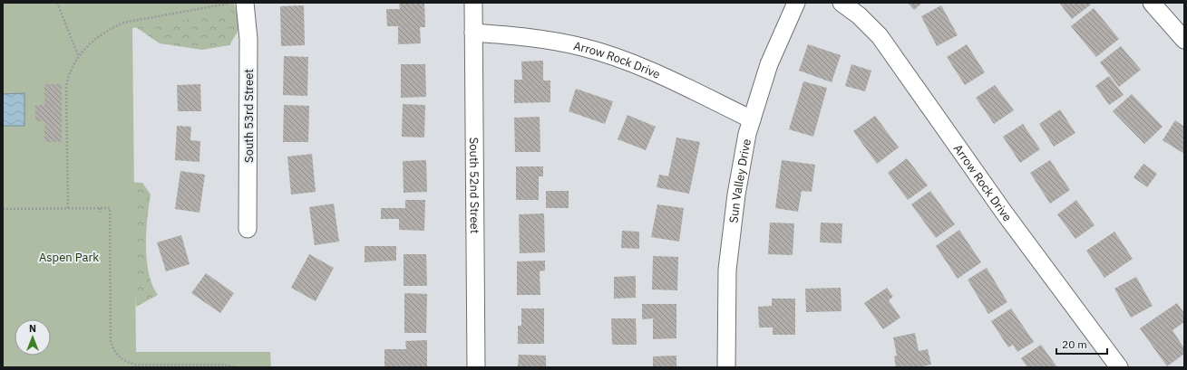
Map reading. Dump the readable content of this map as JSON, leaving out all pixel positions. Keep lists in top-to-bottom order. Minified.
{"streets":{"street":["Arrow Rock Drive","South 53rd Street","Sun Valley Drive","South 52nd Street"]},"crossings":[["Arrow Rock Drive","Sun Valley Drive"],["Arrow Rock Drive","South 52nd Street"]],"parks":["Aspen Park"],"scale_bar":"20 m","north":"top"}
